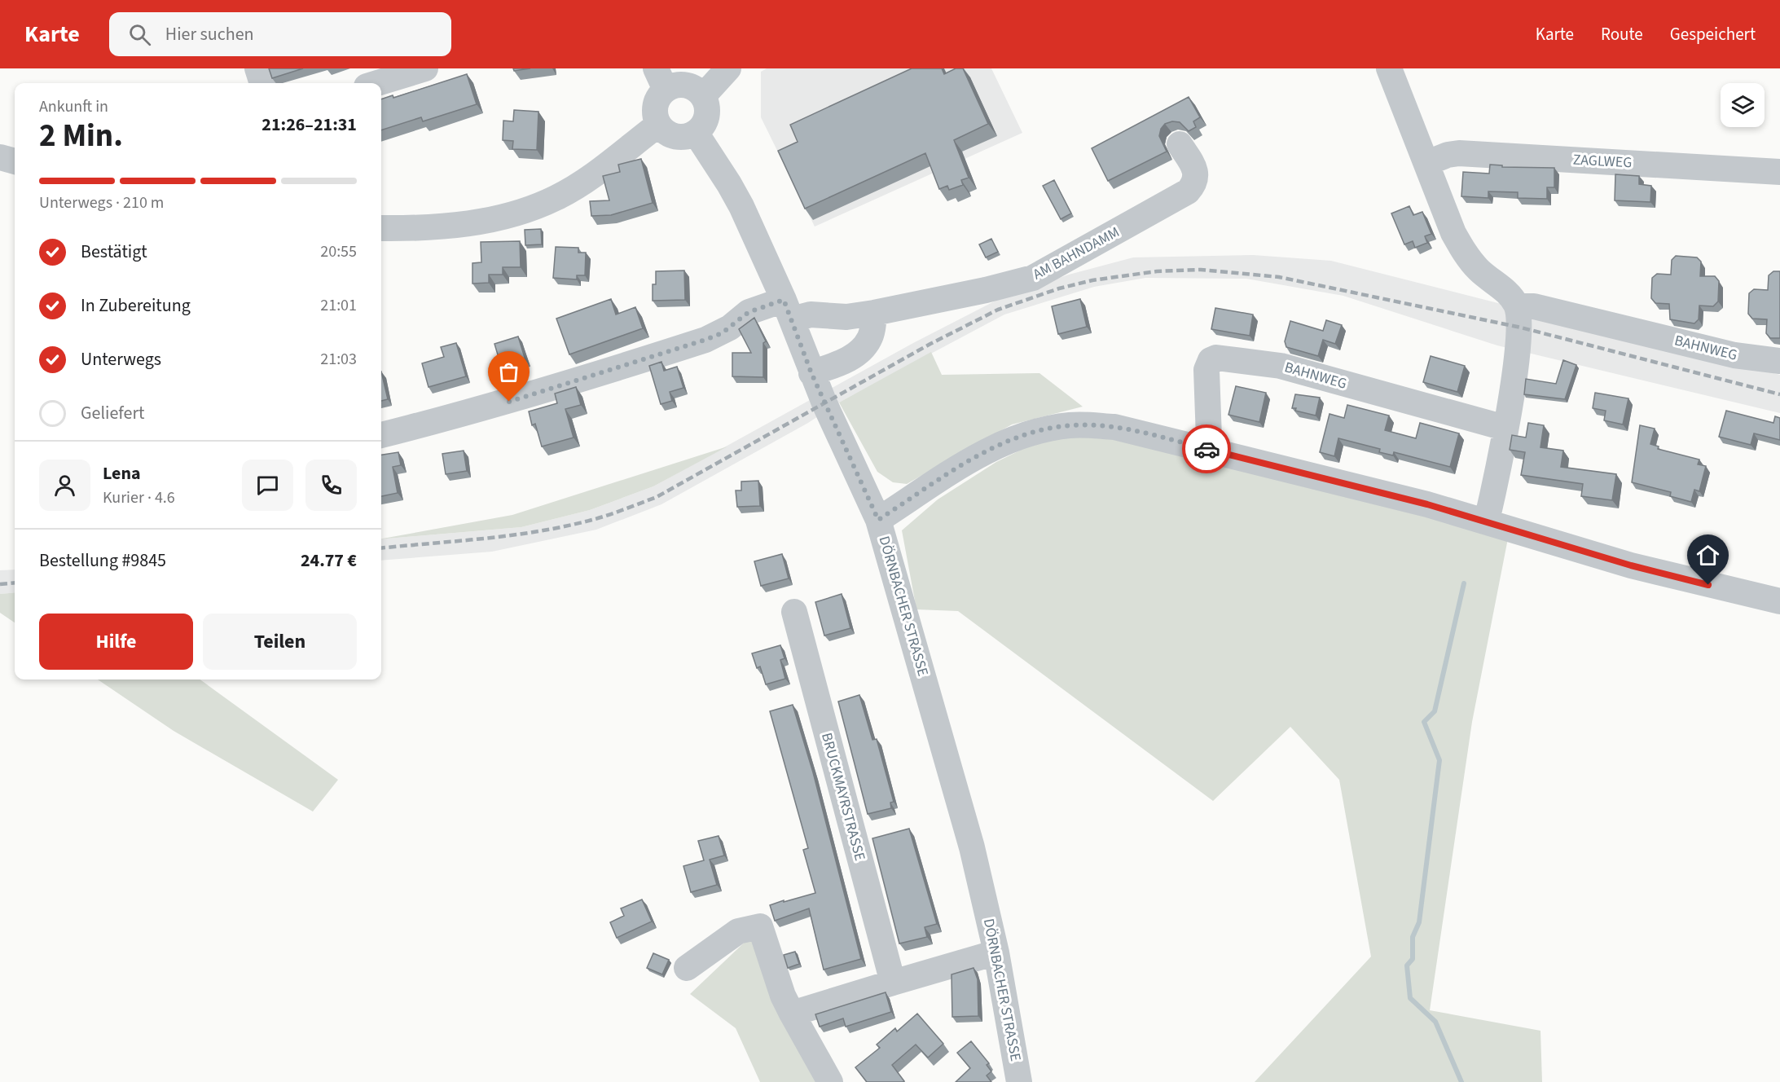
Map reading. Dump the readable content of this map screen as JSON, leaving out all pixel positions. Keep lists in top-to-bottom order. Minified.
{"streets":{"street":["ZAGLWEG","AM BAHNDAMM","BAHNWEG","DÖRNBACHER STRASSE","BRUCKMAYRSTRASSE"]},"crossings":[["AM BAHNDAMM","DÖRNBACHER STRASSE"]],"page":{"header":"Karte","search":"Hier suchen","nav":["Karte","Route","Gespeichert"],"heading":["2 Min.","Ankunft in","21:26–21:31"],"panel":["Lena","Kurier · 4.6","Bestellung #9845","24.77 €"],"bar":"Unterwegs · 210 m","list":[["Bestätigt","20:55"],["In Zubereitung","21:01"],["Unterwegs","21:03"],"Geliefert"],"buttons":["Hilfe","Teilen"]}}
